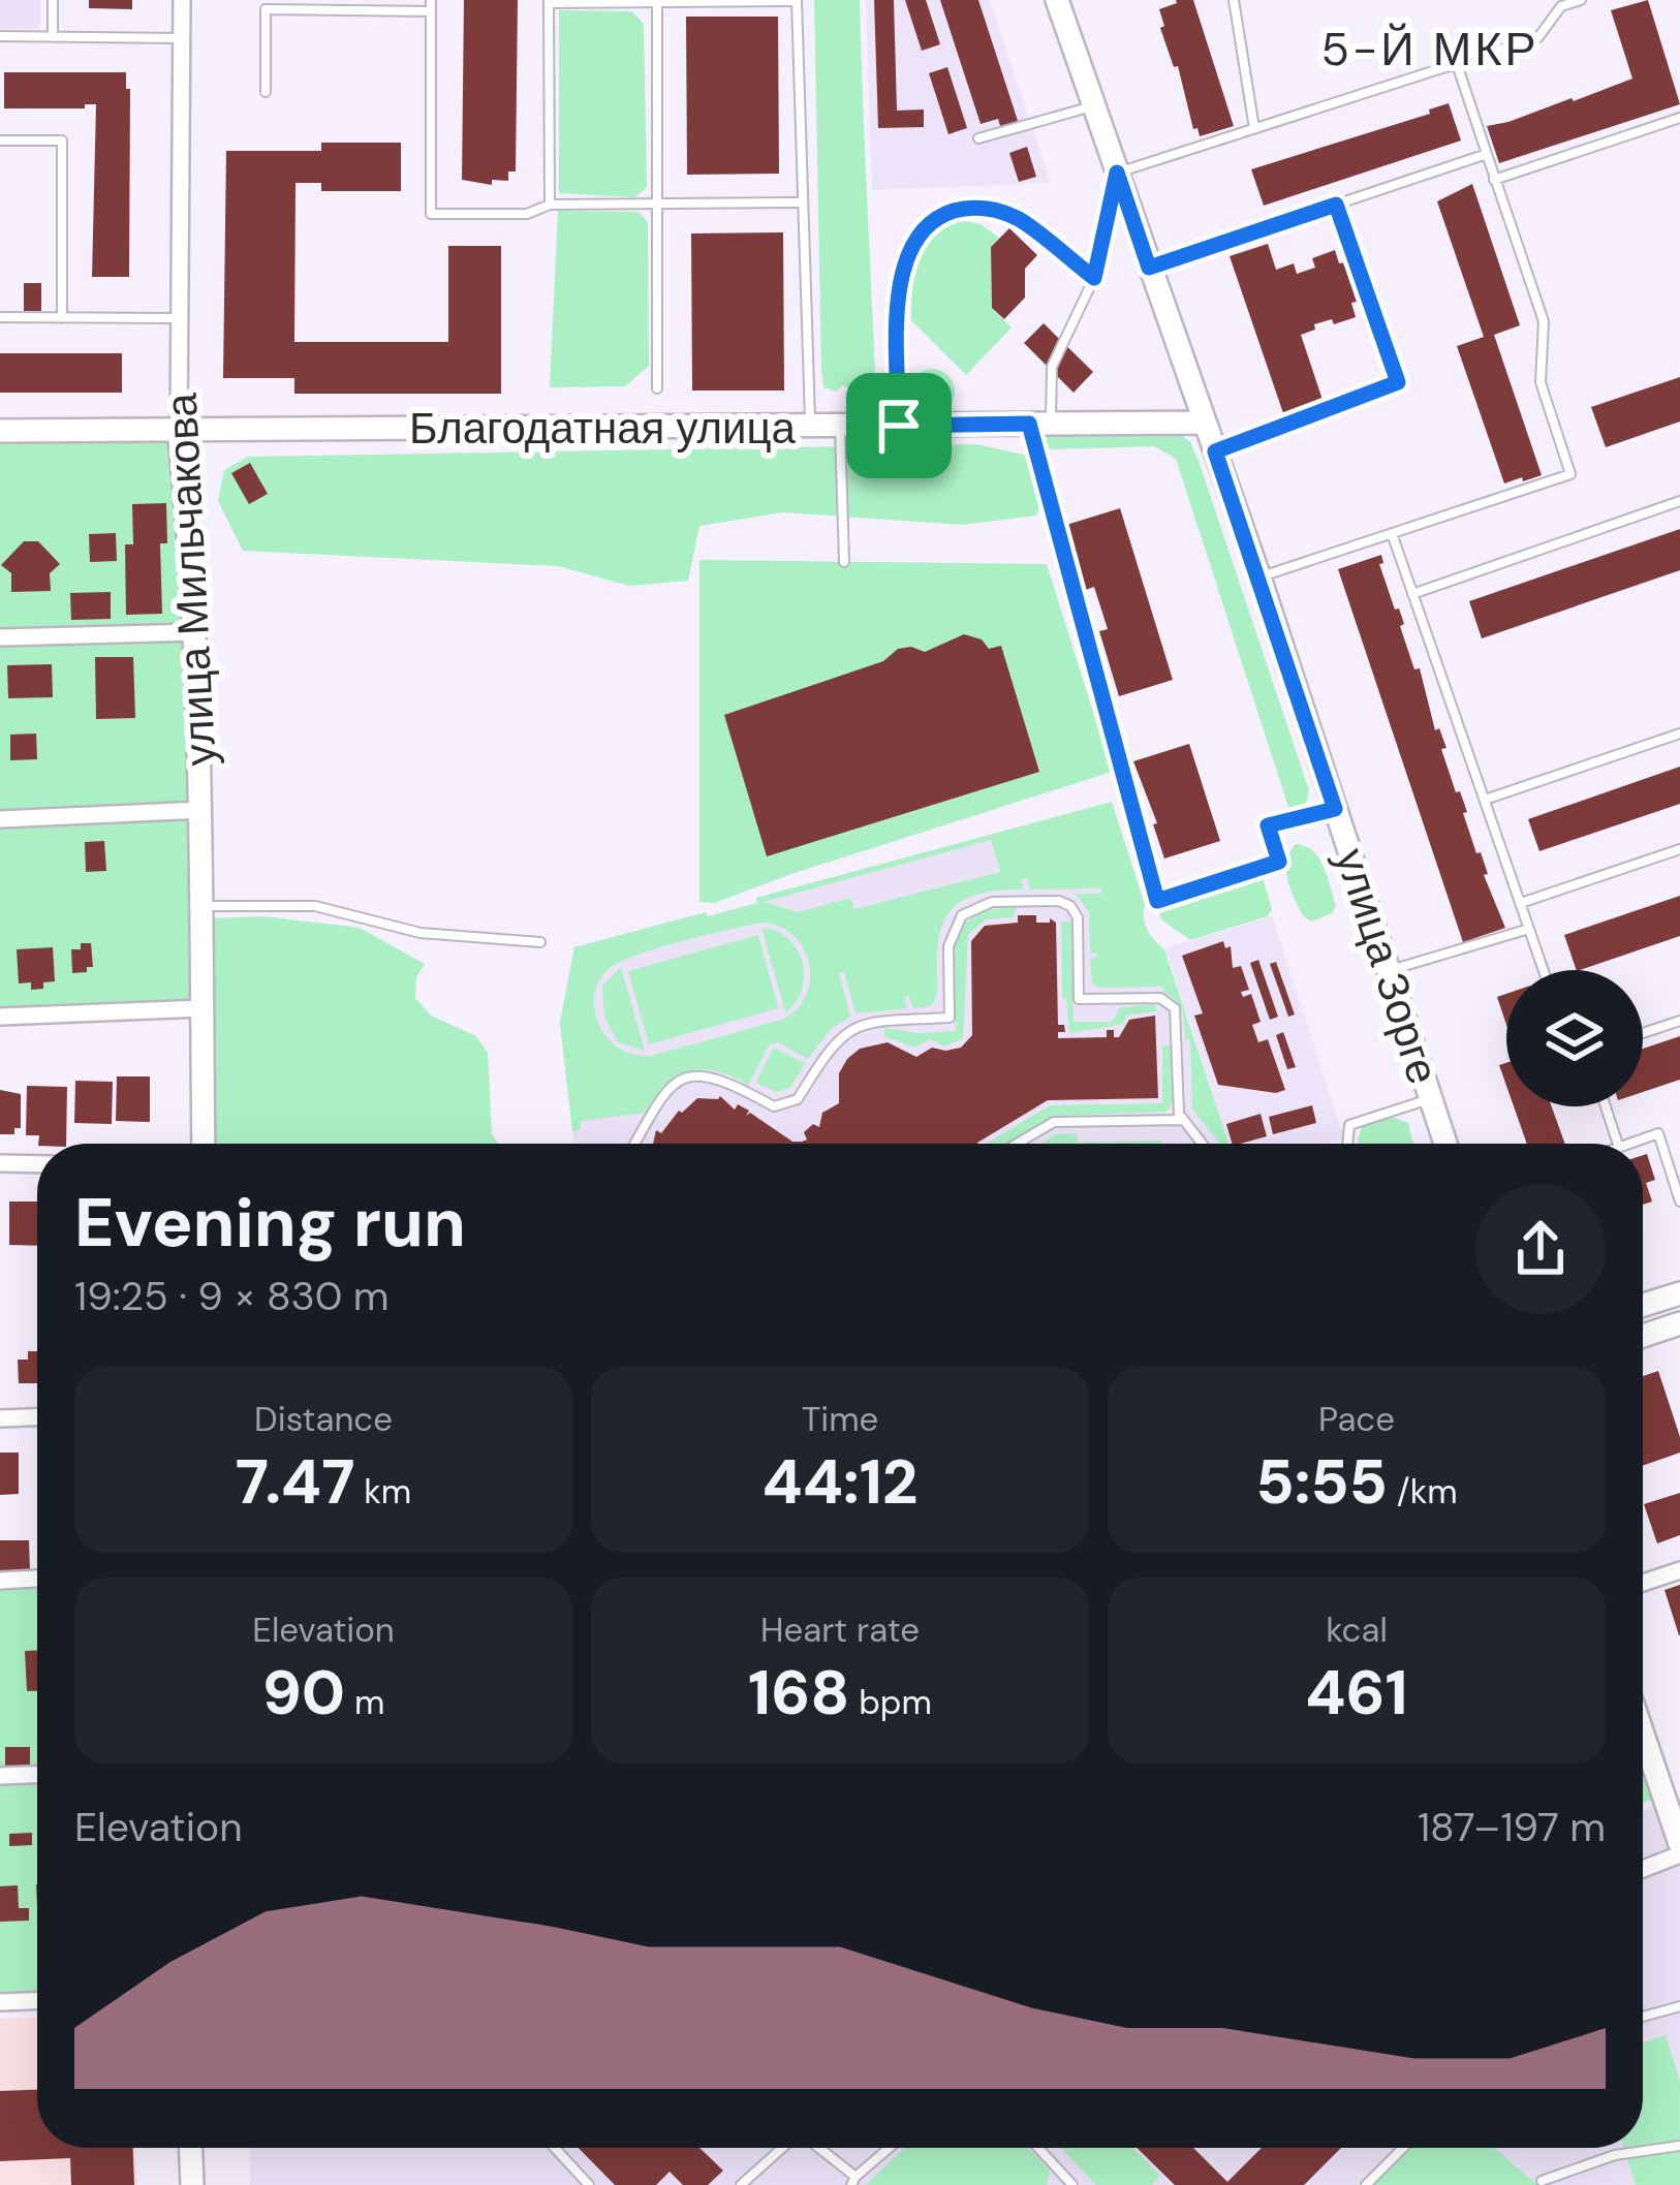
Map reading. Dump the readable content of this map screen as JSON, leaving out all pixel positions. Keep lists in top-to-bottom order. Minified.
{"streets":{"street":["Благодатная улица","улица Мильчакова","улица Зорге"]},"crossings":[["Благодатная улица","улица Мильчакова"],["Благодатная улица","улица Зорге"]],"districts":["5-Й МКР"],"page":{"heading":["Evening run","19:25 · 9 × 830 m"],"stats":[["Distance","7.47 km"],["Time","44:12"],["Pace","5:55 /km"],["Elevation","90 m"],["Heart rate","168 bpm"],["kcal","461"]],"chart":["Elevation","187–197 m"]}}
